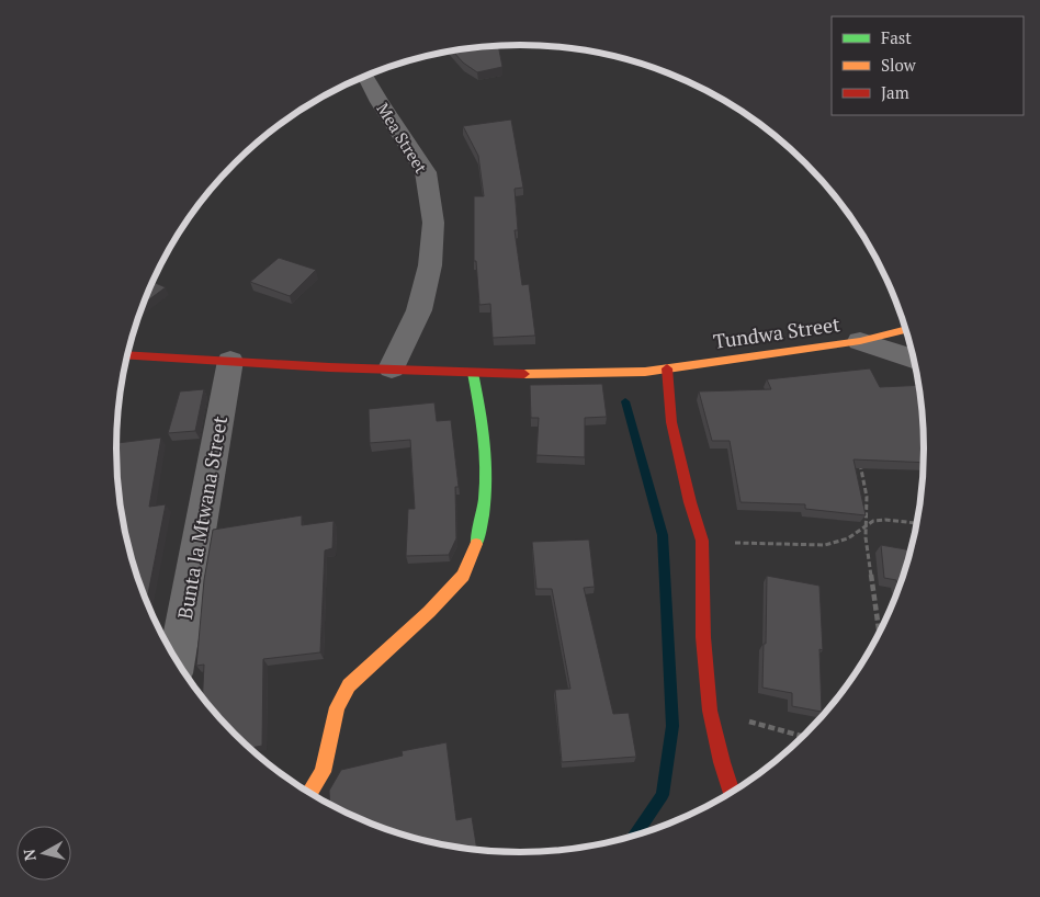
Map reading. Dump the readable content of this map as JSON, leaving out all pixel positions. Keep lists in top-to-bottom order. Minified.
{"streets":{"street":["Mea Street","Tundwa Street","Bunta la Mtwana Street"]},"crossings":[["Mea Street","Tundwa Street"],["Tundwa Street","Bunta la Mtwana Street"]],"legend":["Fast","Slow","Jam"],"north":"left"}
